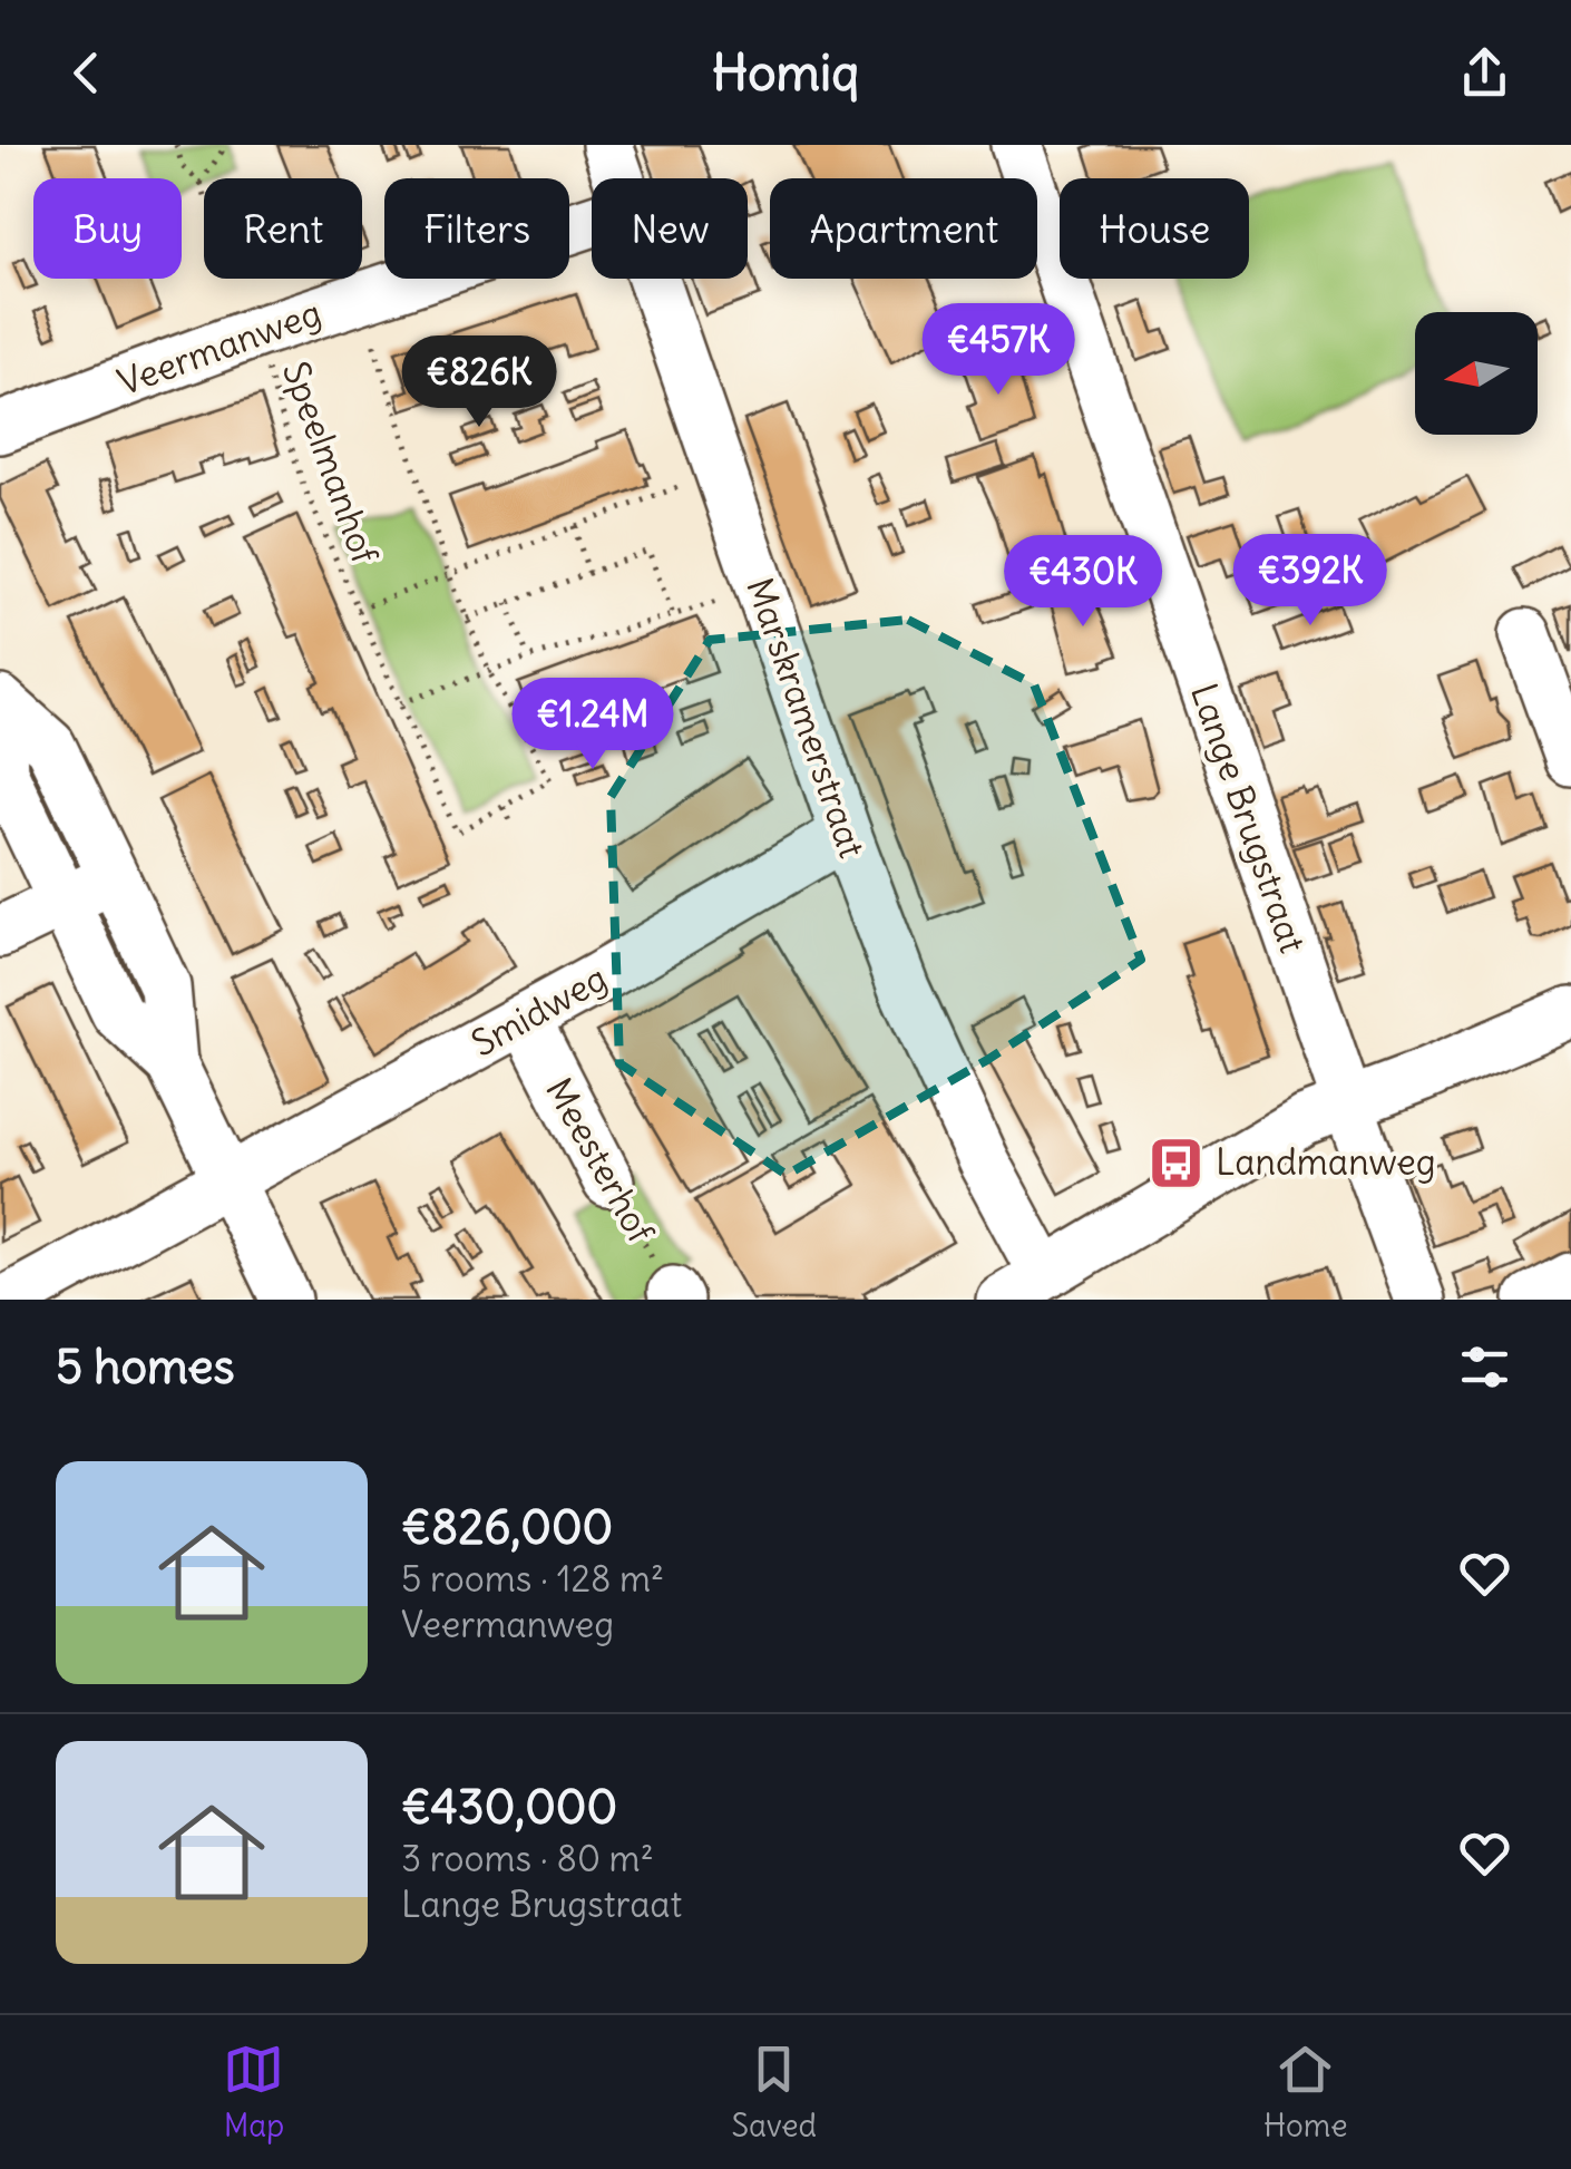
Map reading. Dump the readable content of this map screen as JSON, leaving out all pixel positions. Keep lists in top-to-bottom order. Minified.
{"streets":{"street":["Veermanweg","Marskramerstraat","Lange Brugstraat","Smidweg","Meesterhof"],"path":["Speelmanhof"]},"crossings":[["Veermanweg","Speelmanhof"],["Speelmanhof","Marskramerstraat"],["Marskramerstraat","Smidweg"],["Smidweg","Meesterhof"]],"places":{"bus stop":["Landmanweg"]},"north":"left","page":{"header":"Homiq","chip":["Buy","Rent","Filters","New","Apartment","House"],"price":["€457K","€826K","€392K","€430K","€1.24M"],"heading":"5 homes","list":[{"name":"€826,000","note":"5 rooms · 128 m² · Veermanweg"},{"name":"€430,000","note":"3 rooms · 80 m² · Lange Brugstraat"}],"tabs":["Map","Saved","Home"]}}
